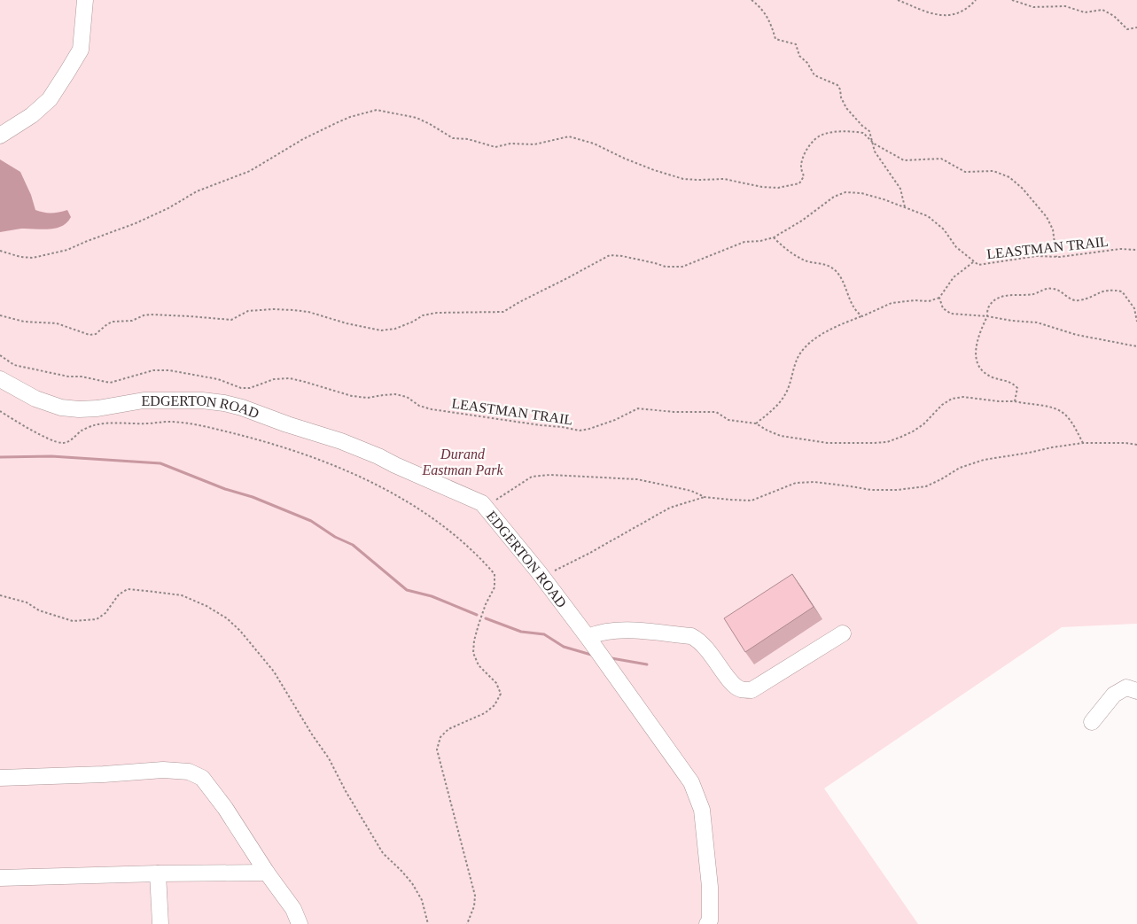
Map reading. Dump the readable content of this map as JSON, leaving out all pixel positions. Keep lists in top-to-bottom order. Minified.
{"streets":{"street":["EDGERTON ROAD"],"path":["LEASTMAN TRAIL"]},"parks":["Durand Eastman Park"]}
